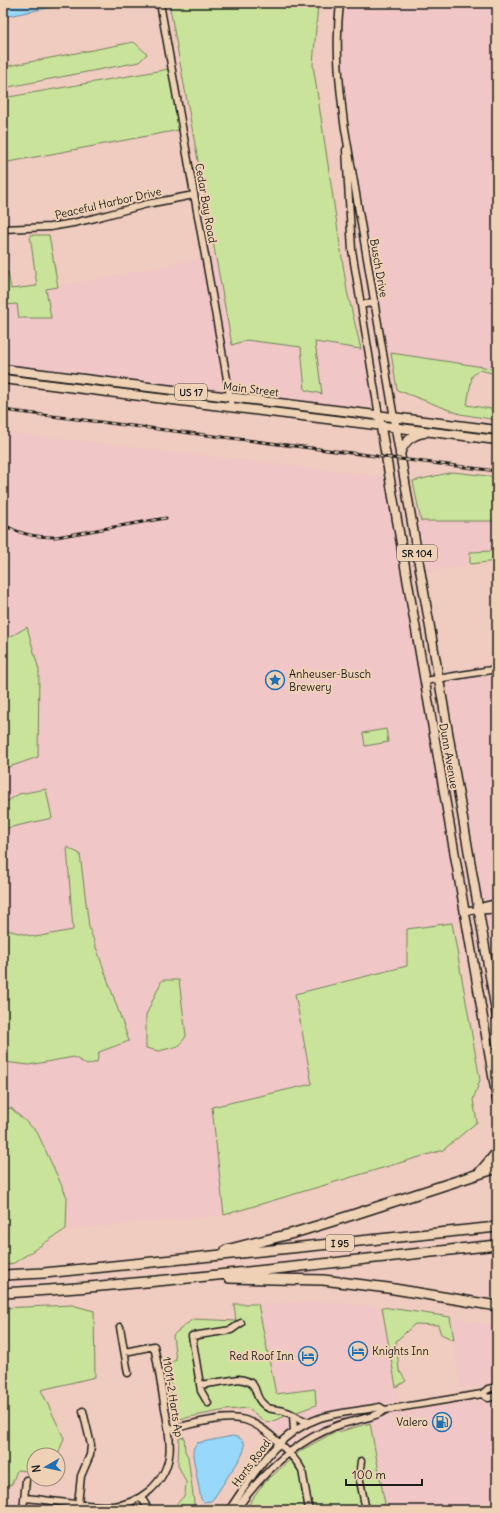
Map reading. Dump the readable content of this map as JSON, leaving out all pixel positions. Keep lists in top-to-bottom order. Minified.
{"streets":{"highway":["I 95"],"main road":["Main Street","US 17","SR 104","Dunn Avenue"],"street":["Peaceful Harbor Drive","Cedar Bay Road","Busch Drive","11011-2 Harts Ap","Harts Road"]},"crossings":[["Peaceful Harbor Drive","Cedar Bay Road"],["Cedar Bay Road","Main Street"],["Busch Drive","Main Street"],["Busch Drive","Dunn Avenue"],["Main Street","Dunn Avenue"]],"places":{"place":["Anheuser-Busch Brewery"],"hotel":["Knights Inn","Red Roof Inn"],"fuel station":["Valero"]},"scale_bar":"100 m","north":"left"}
